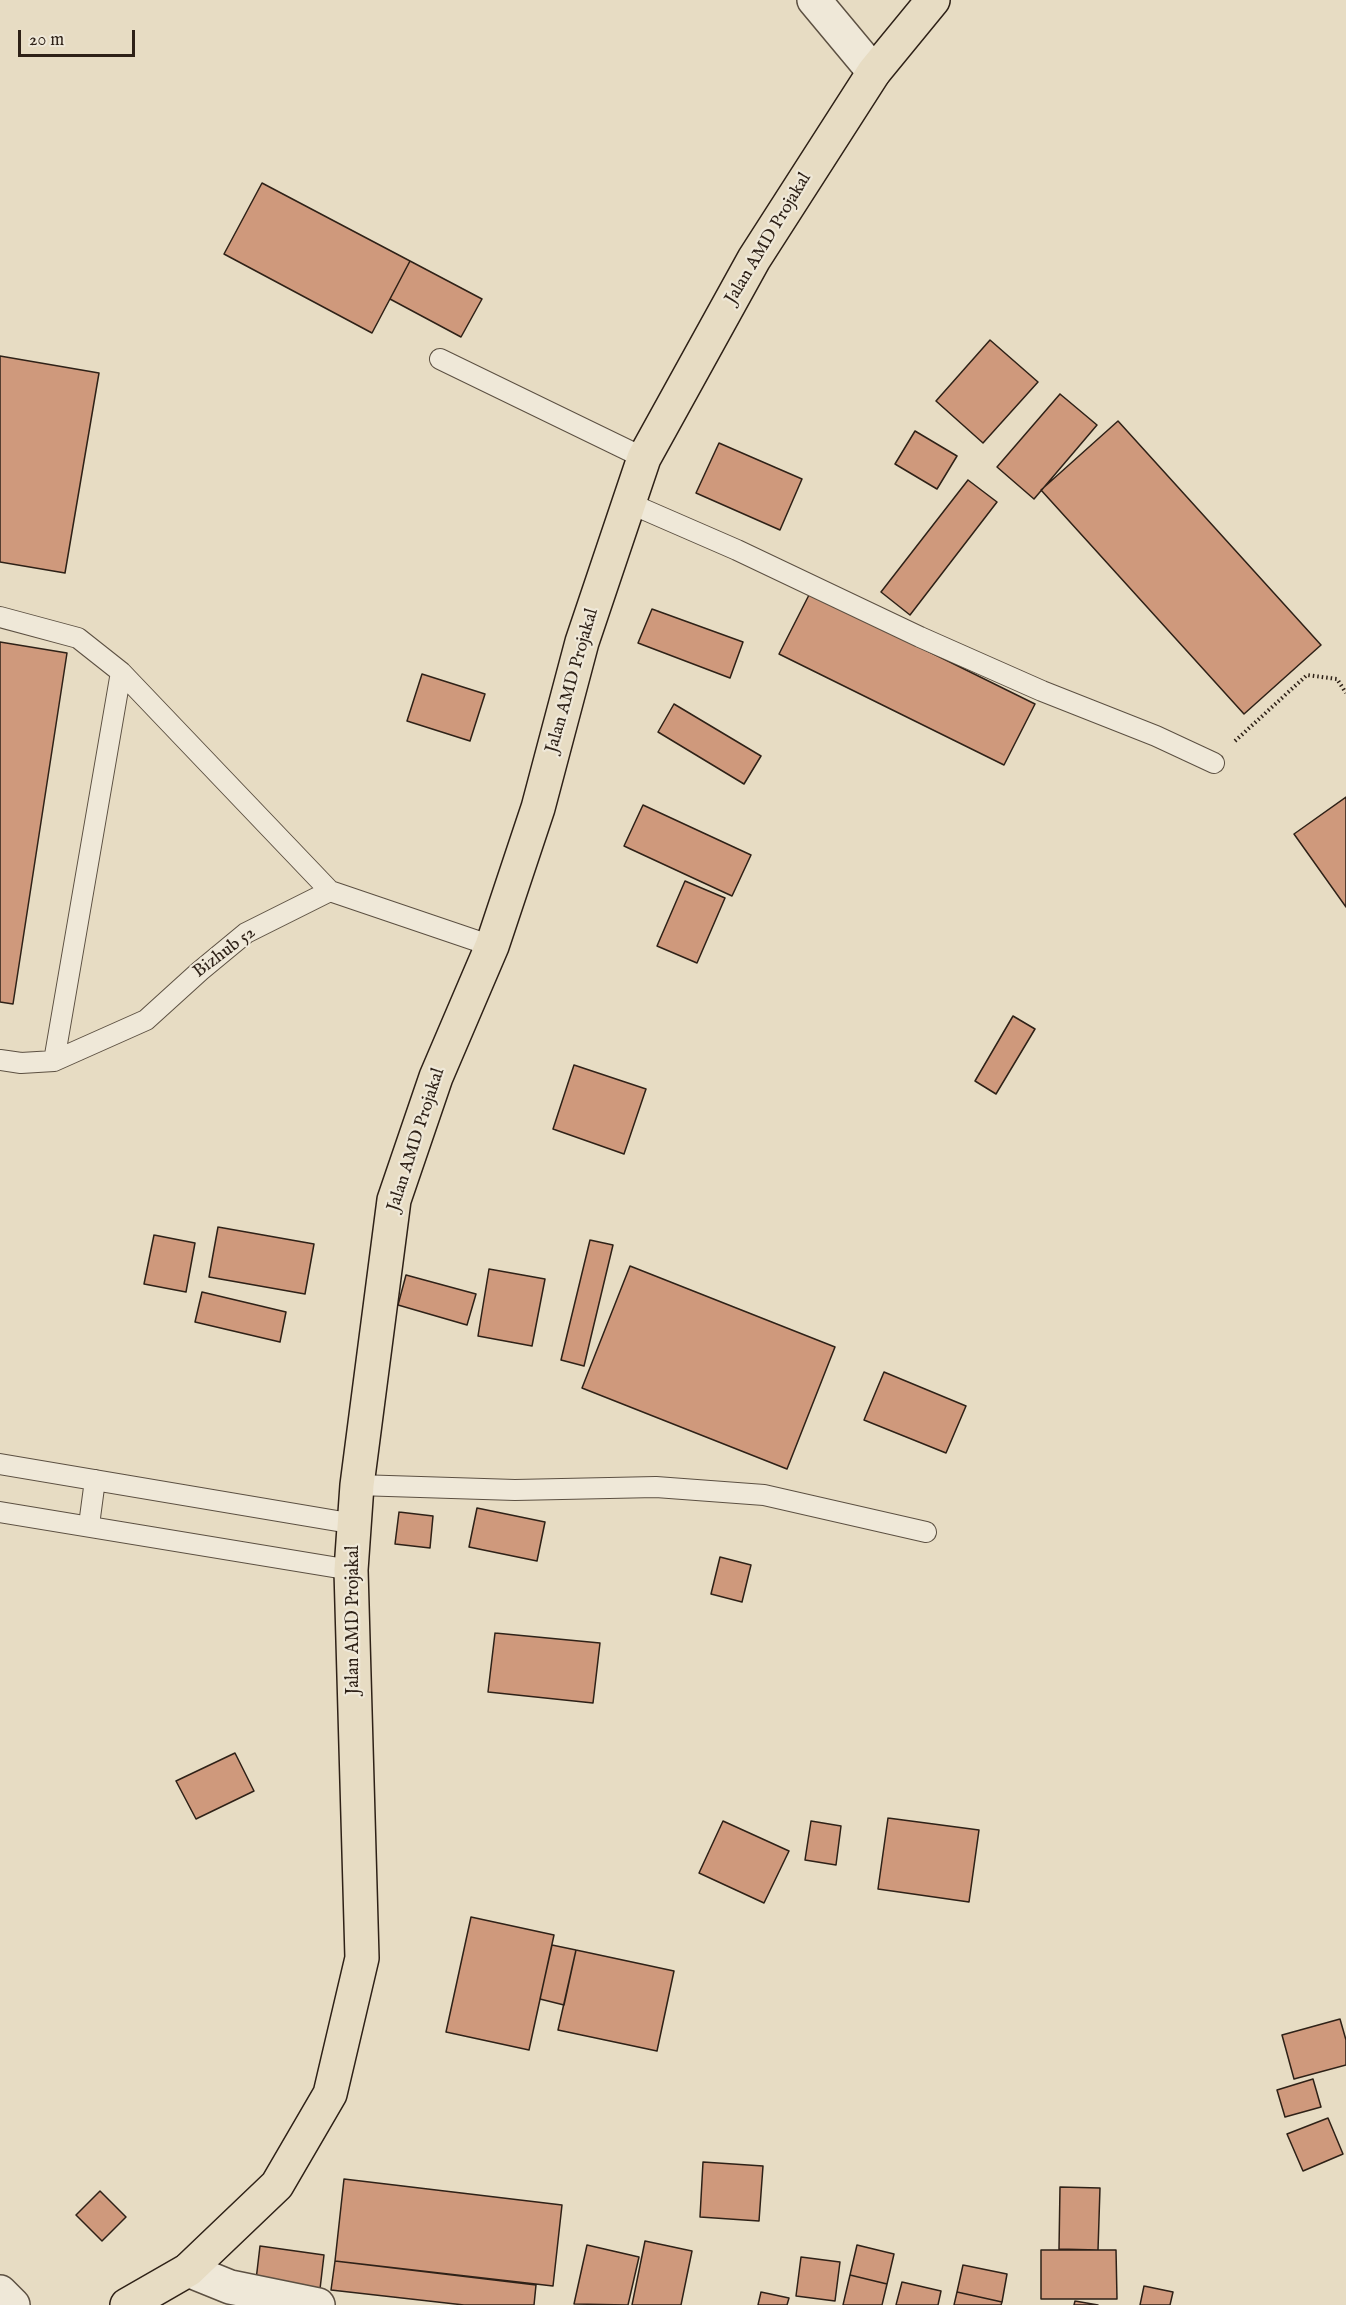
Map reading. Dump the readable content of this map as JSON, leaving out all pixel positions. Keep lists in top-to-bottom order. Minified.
{"streets":{"main road":["Jalan AMD Projakal"],"lane":["Bizhub 52"]},"scale_bar":"20 m"}
